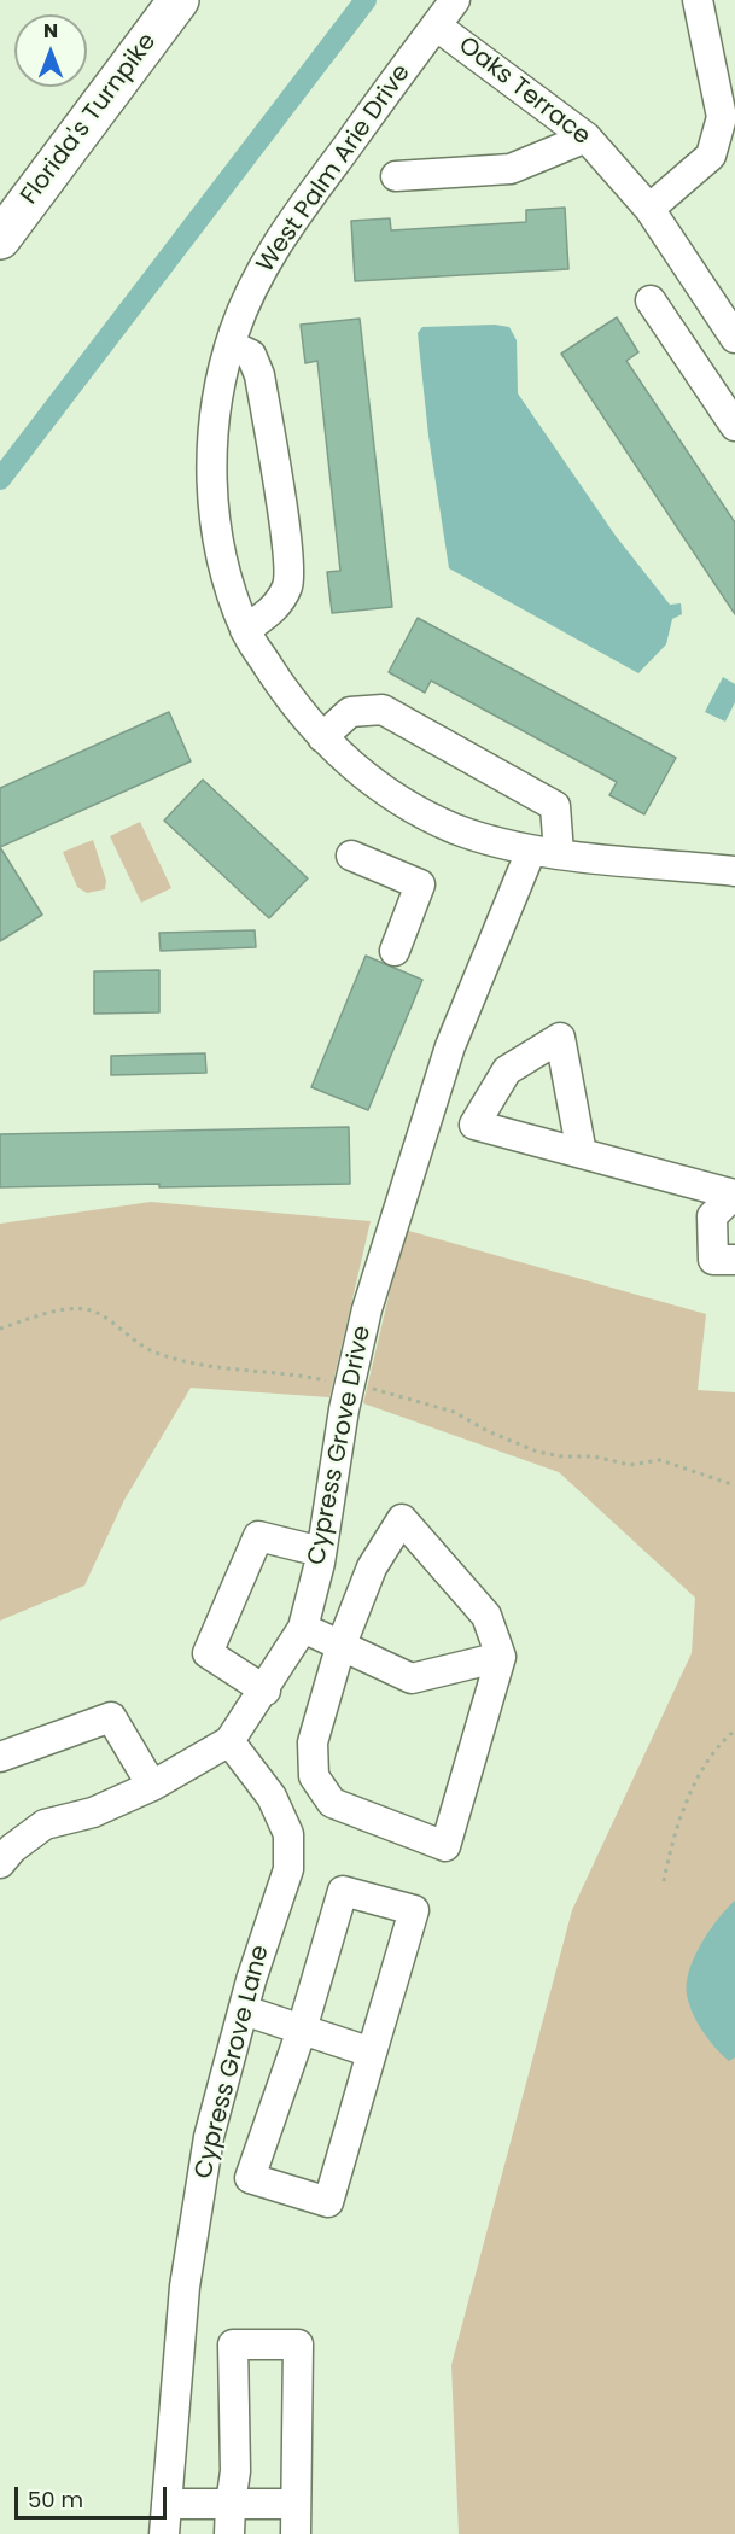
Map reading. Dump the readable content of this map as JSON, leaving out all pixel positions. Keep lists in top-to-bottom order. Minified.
{"streets":{"highway":["Florida's Turnpike"],"street":["Oaks Terrace","West Palm Arie Drive","Cypress Grove Drive","Cypress Grove Lane"]},"crossings":[["Oaks Terrace","West Palm Arie Drive"],["West Palm Arie Drive","Cypress Grove Drive"],["Cypress Grove Drive","Cypress Grove Lane"]],"scale_bar":"50 m","north":"top"}
